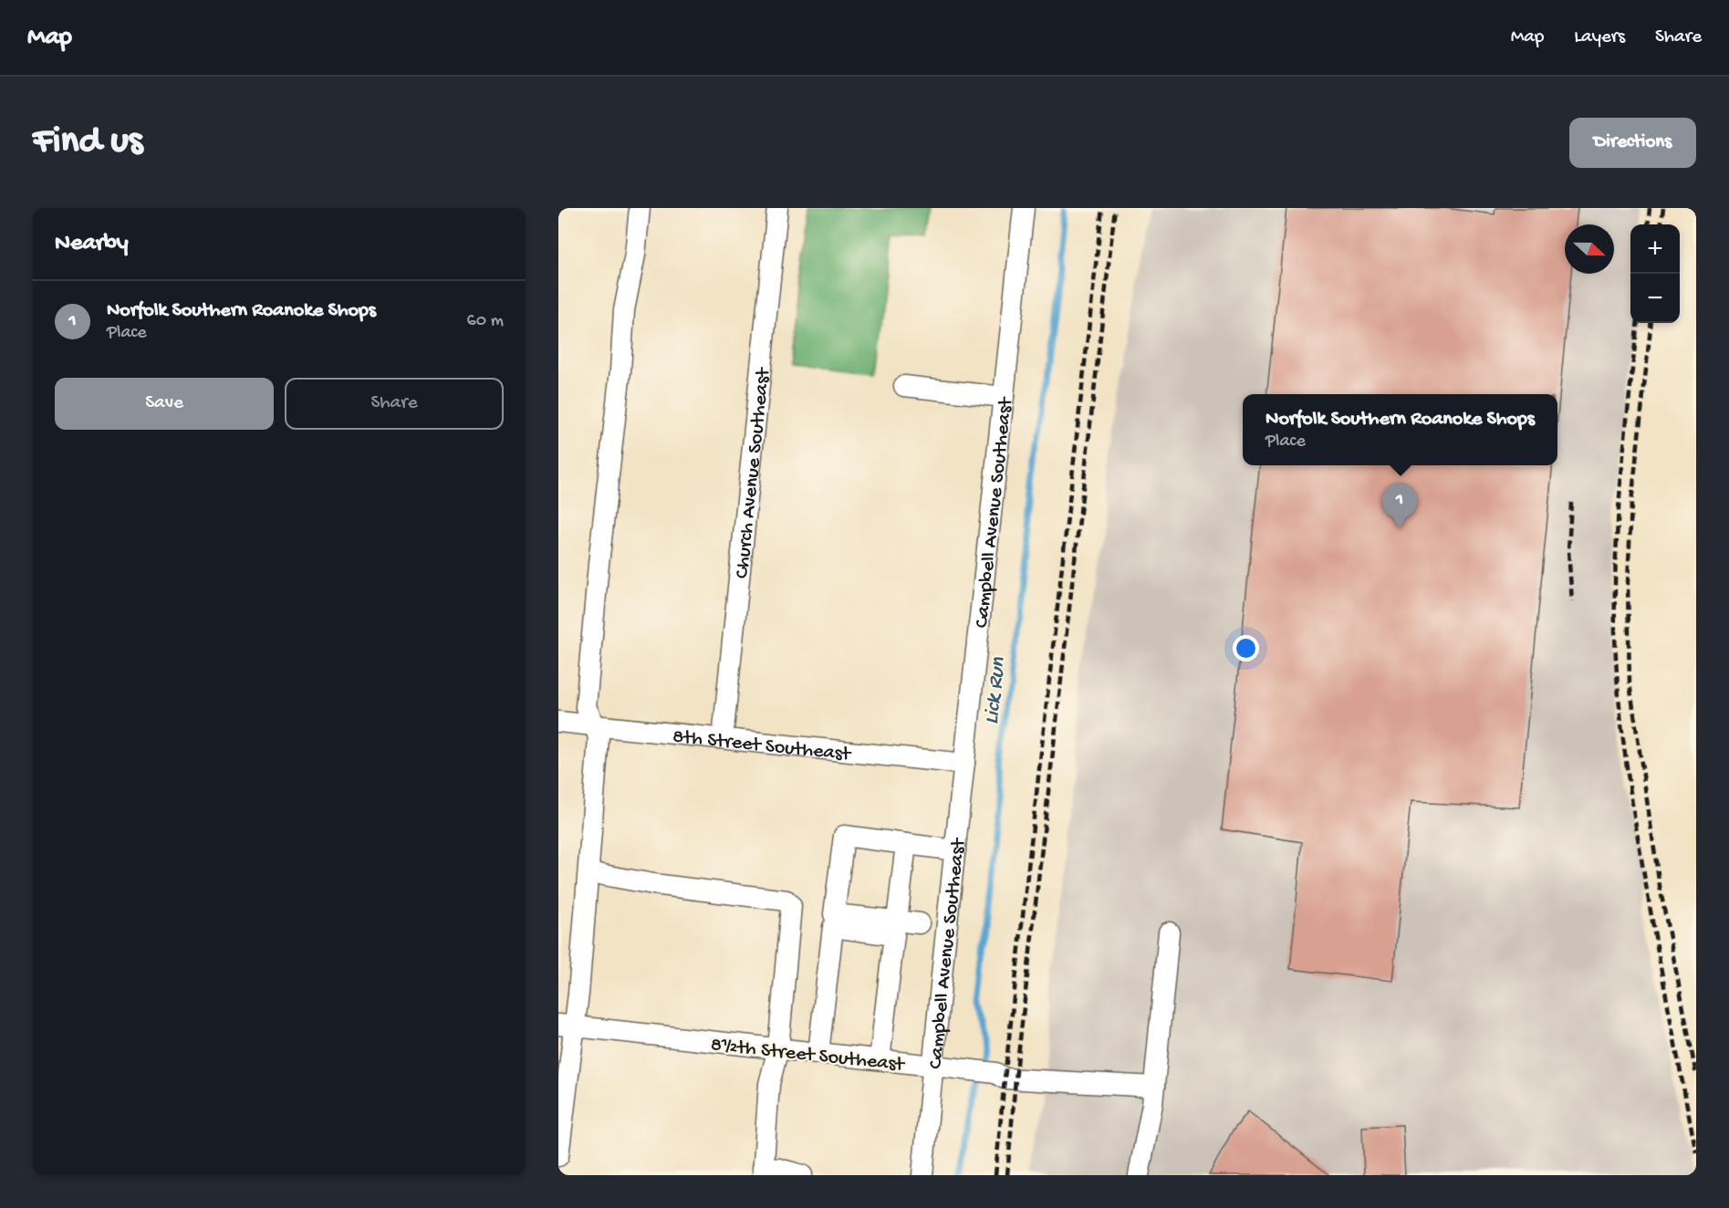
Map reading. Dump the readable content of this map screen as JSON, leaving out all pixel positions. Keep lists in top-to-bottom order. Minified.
{"streets":{"street":["Church Avenue Southeast","Campbell Avenue Southeast","8th Street Southeast","8½th Street Southeast"]},"crossings":[["Church Avenue Southeast","8th Street Southeast"],["Campbell Avenue Southeast","8th Street Southeast"],["Campbell Avenue Southeast","8½th Street Southeast"]],"water":["Lick Run"],"north":"right","page":{"header":"Map","nav":["Map","Layers","Share"],"buttons":["Directions",["Save","Share"]],"title":"Find us","heading":"Nearby","map_buttons":["+","−"],"list":[{"mark":"1","name":"Norfolk Southern Roanoke Shops","note":"Place","value":"60 m"}],"popup":["Norfolk Southern Roanoke Shops","Place"],"pins":"1"}}
